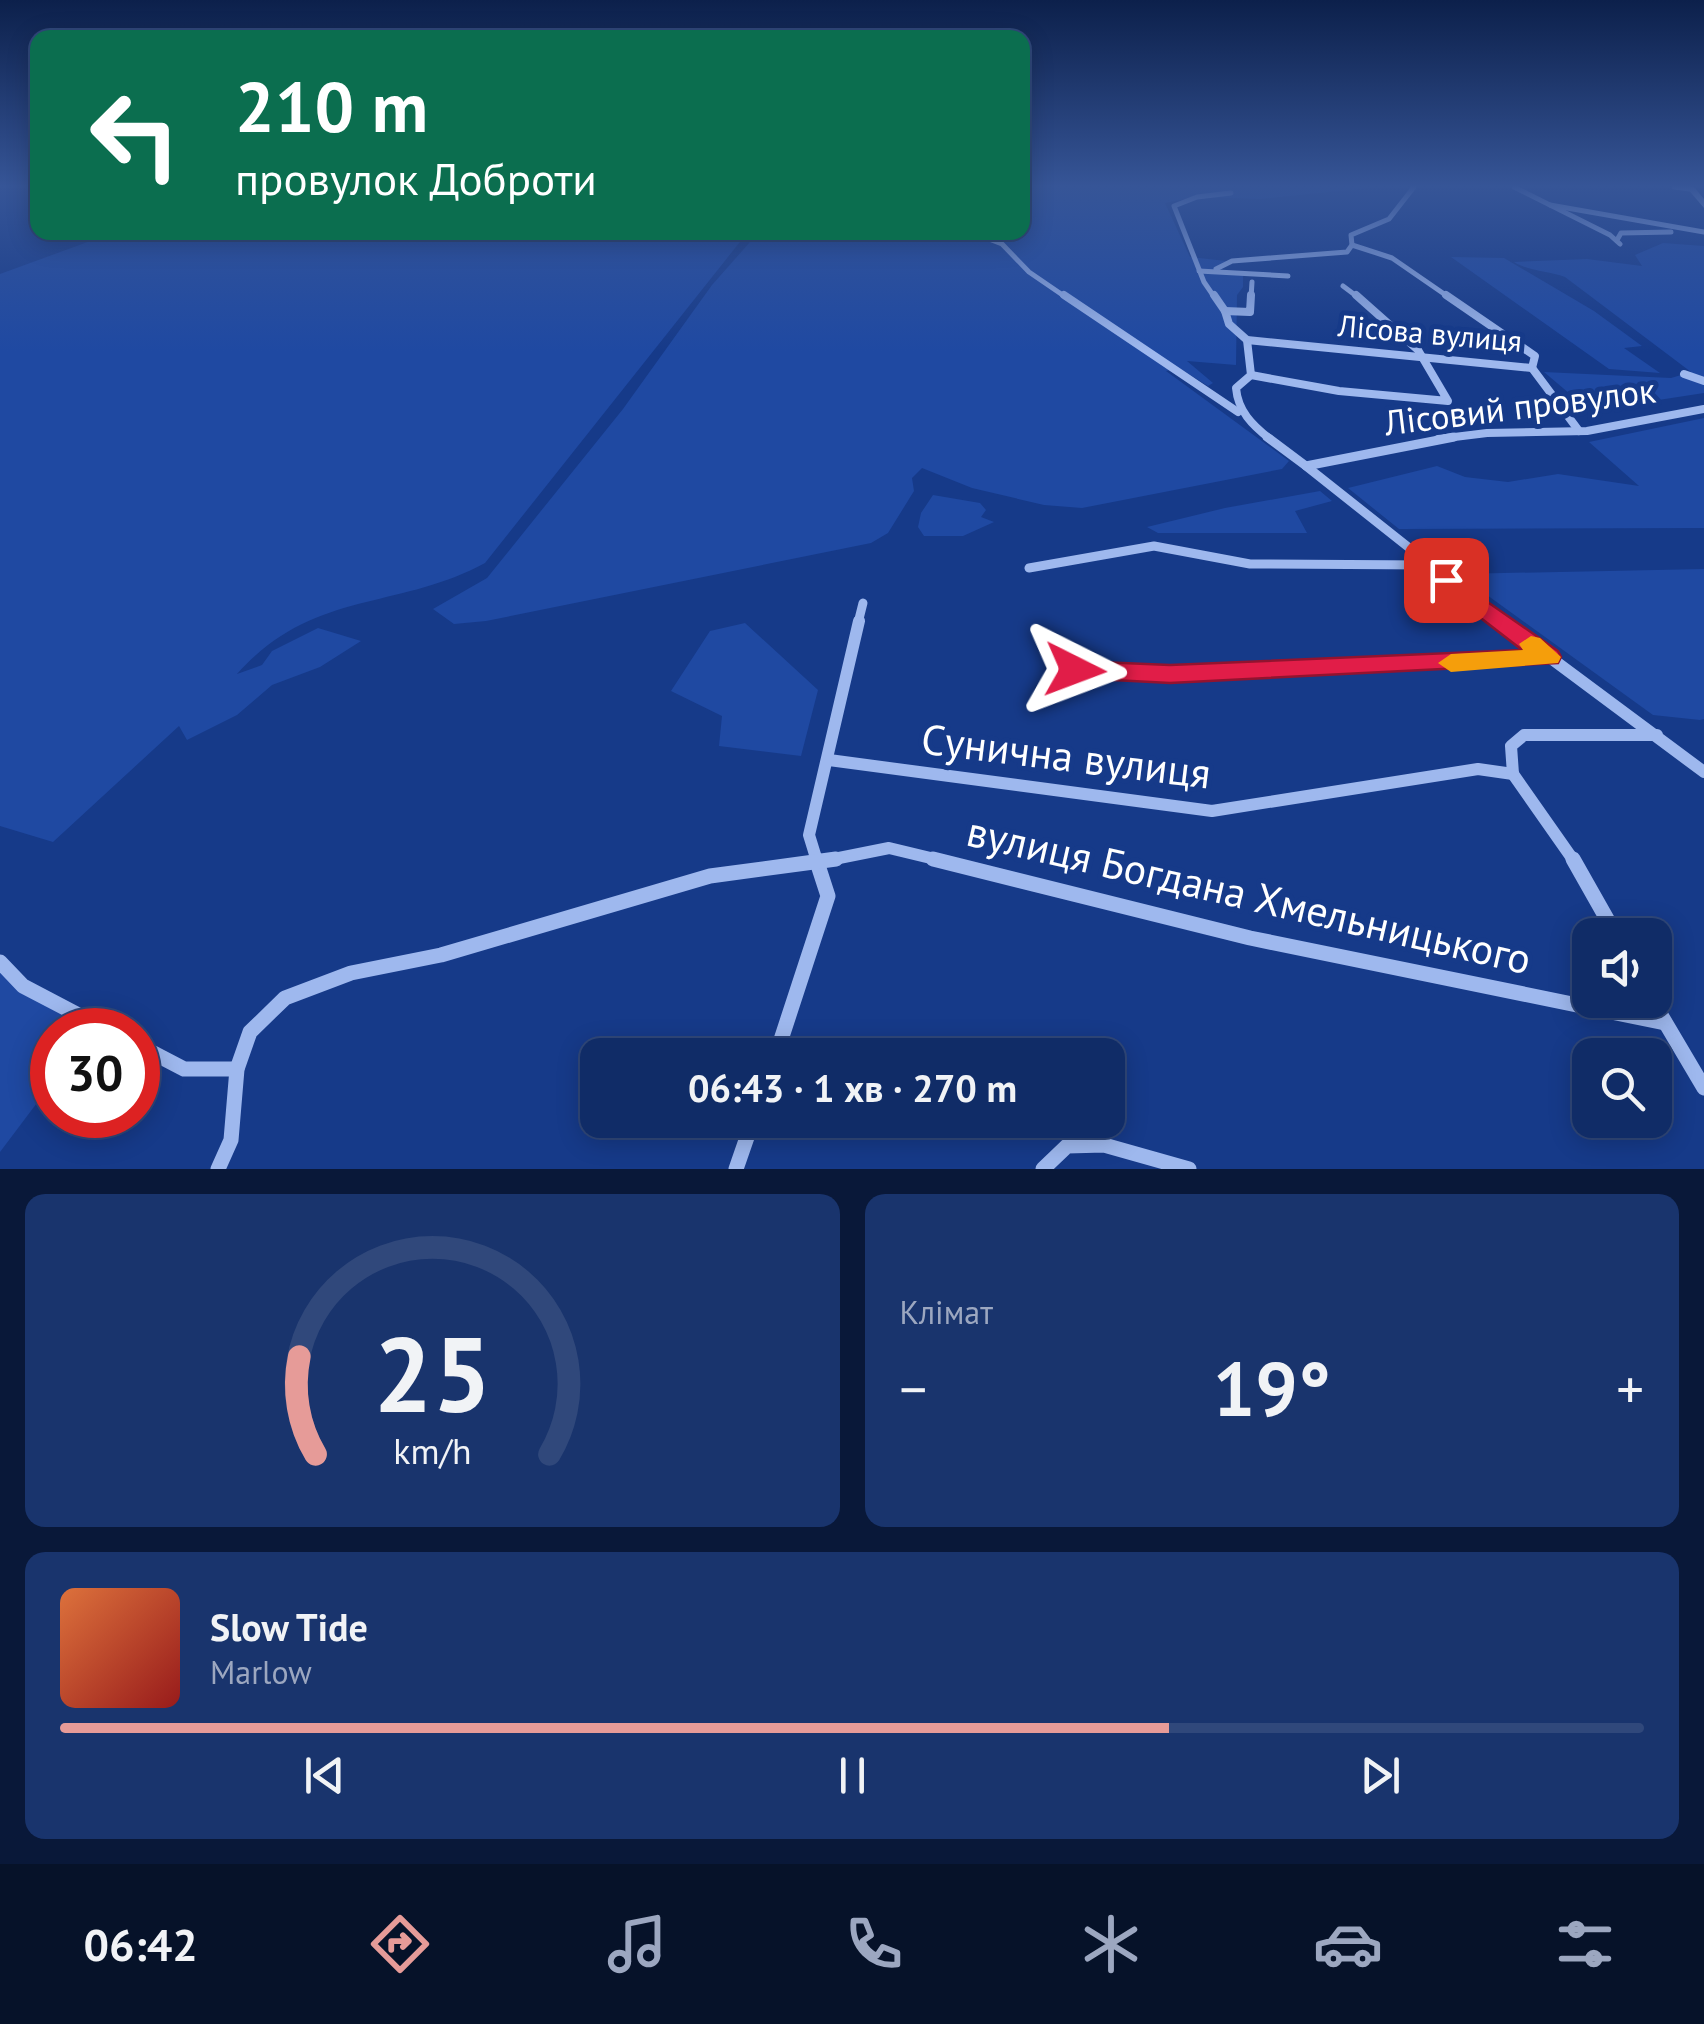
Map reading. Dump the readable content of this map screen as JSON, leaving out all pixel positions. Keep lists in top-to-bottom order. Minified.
{"streets":{"street":["Лісова вулиця","Лісовий провулок","Сунична вулиця","вулиця Богдана Хмельницького"]},"crossings":[["Лісова вулиця","Лісовий провулок"]],"page":{"turn":["210 m","провулок Доброти"],"limit":"30","trip":"06:43 · 1 хв · 270 m","tile":"Клімат","heat":["−","19°","+"],"song":["Slow Tide","Marlow"],"tabs":"06:42","gauge":["25","km/h"]}}
